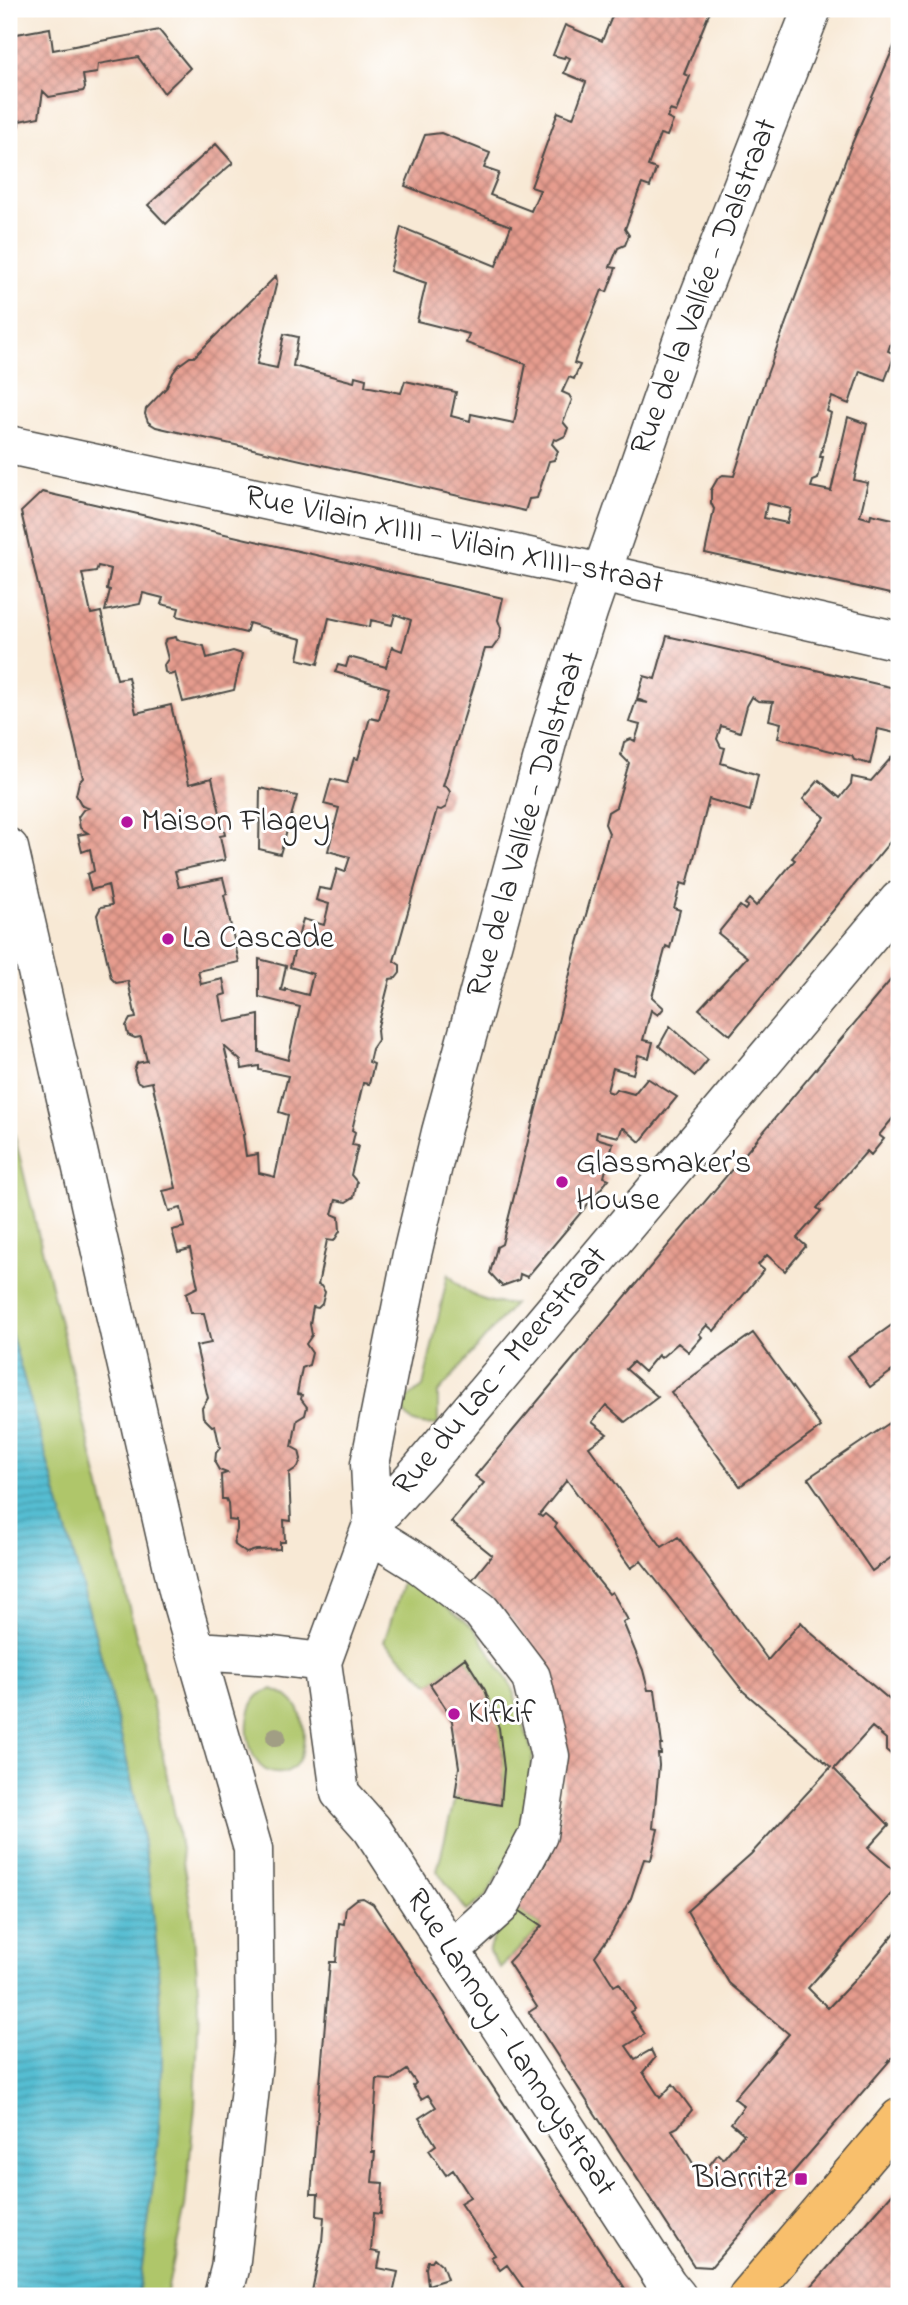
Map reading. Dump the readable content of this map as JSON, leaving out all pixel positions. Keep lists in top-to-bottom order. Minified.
{"streets":{"street":["Rue de la Vallée - Dalstraat","Rue Vilain XIIII - Vilain XIIII-straat","Rue du Lac - Meerstraat","Rue Lannoy - Lannoystraat"]},"crossings":[["Rue de la Vallée - Dalstraat","Rue Vilain XIIII - Vilain XIIII-straat"],["Rue de la Vallée - Dalstraat","Rue du Lac - Meerstraat"],["Rue de la Vallée - Dalstraat","Rue Lannoy - Lannoystraat"]],"places":{"other":["Maison Flagey","La Cascade","Glassmaker’s House","Kifkif"],"transit":["Biarritz"]}}
